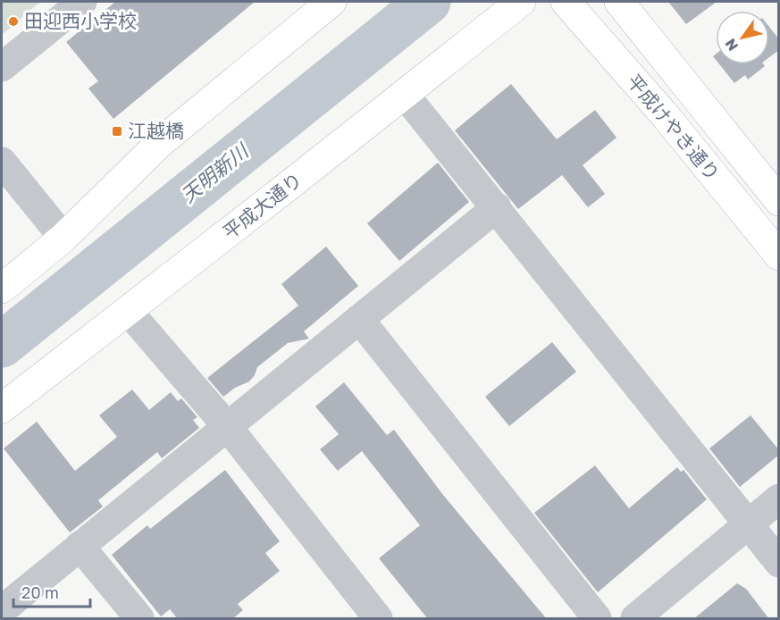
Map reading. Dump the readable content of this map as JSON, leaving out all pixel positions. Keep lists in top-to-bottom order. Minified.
{"streets":{"street":["平成けやき通り","平成大通り"]},"water":["天明新川"],"places":{"other":["田迎西小学校"],"transit":["江越橋"]},"scale_bar":"20 m","north":"bottom left"}
